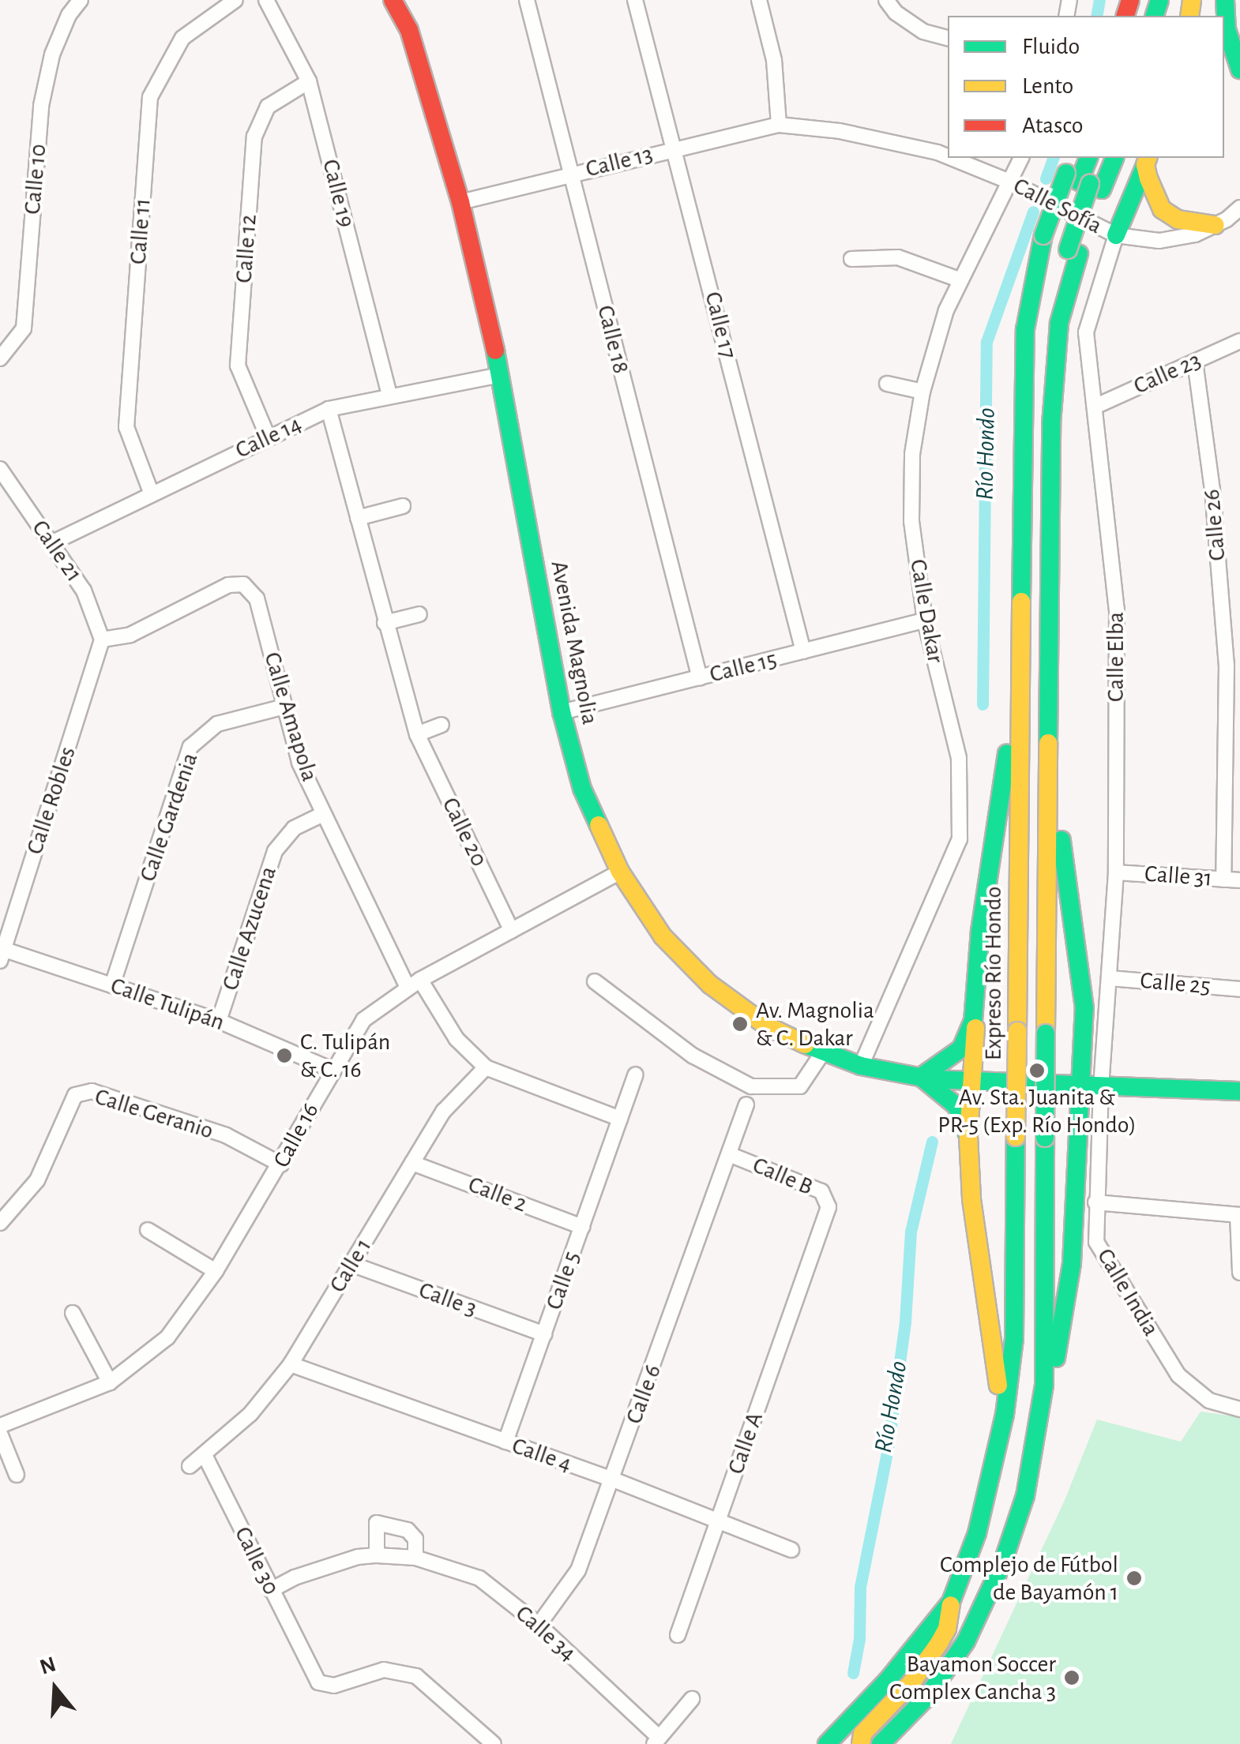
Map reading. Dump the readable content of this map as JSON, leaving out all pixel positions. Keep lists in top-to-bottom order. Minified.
{"streets":{"main road":["Avenida Magnolia","Expreso Río Hondo"],"street":["Calle 13","Calle 10","Calle 19","Calle Sofía","Calle 11","Calle 12","Calle 17","Calle 18","Calle 23","Calle 14","Calle 26","Calle 21","Calle Dakar","Calle Elba","Calle 15","Calle Amapola","Calle Robles","Calle Gardenia","Calle 20","Calle 31","Calle Azucena","Calle 25","Calle Tulipán","Calle Geranio","Calle 16","Calle B","Calle 2","Calle 1","Calle 5","Calle India","Calle 3","Calle 6","Calle A","Calle 4","Calle 30","Calle 34"]},"crossings":[["Calle 13","Calle Sofía"],["Calle 13","Calle 17"],["Calle 13","Calle 18"],["Calle 13","Avenida Magnolia"],["Calle 19","Calle 12"],["Calle 19","Calle 14"],["Calle Sofía","Calle Dakar"],["Calle Sofía","Calle Elba"],["Calle 11","Calle 14"],["Calle 12","Calle 14"],["Calle 17","Calle 15"],["Calle 18","Calle 15"],["Calle 23","Calle 26"],["Calle 23","Calle Elba"],["Calle 14","Calle 21"],["Calle 14","Avenida Magnolia"],["Calle 14","Calle 20"],["Calle 26","Calle 31"],["Calle 21","Calle Amapola"],["Calle 21","Calle Robles"],["Calle Dakar","Avenida Magnolia"],["Calle Dakar","Calle 15"],["Avenida Magnolia","Calle Elba"],["Avenida Magnolia","Calle 15"],["Avenida Magnolia","Calle 16"],["Avenida Magnolia","Calle India"],["Calle Elba","Calle 31"],["Calle Elba","Calle 25"],["Calle Elba","Calle India"],["Calle Amapola","Calle Robles"],["Calle Amapola","Calle Gardenia"],["Calle Amapola","Calle Azucena"],["Calle Amapola","Calle 16"],["Calle Amapola","Calle 1"],["Calle Robles","Calle Tulipán"],["Calle Gardenia","Calle Tulipán"],["Calle 20","Calle 16"],["Calle Azucena","Calle Tulipán"],["Calle Tulipán","Calle 16"],["Calle Geranio","Calle 16"],["Calle B","Calle 6"],["Calle B","Calle A"],["Calle 2","Calle 1"],["Calle 2","Calle 5"],["Calle 1","Calle 3"],["Calle 1","Calle 4"],["Calle 1","Calle 30"],["Calle 5","Calle 3"],["Calle 5","Calle 4"],["Calle 6","Calle 4"],["Calle 6","Calle 34"],["Calle A","Calle 4"],["Calle 30","Calle 34"]],"water":["Río Hondo"],"places":["Av. Magnolia & C. Dakar","C. Tulipán & C. 16","Av. Sta. Juanita & PR-5 (Exp. Río Hondo)","Complejo de Fútbol de Bayamón 1","Bayamon Soccer Complex Cancha 3"],"legend":["Fluido","Lento","Atasco"],"north":"top"}
